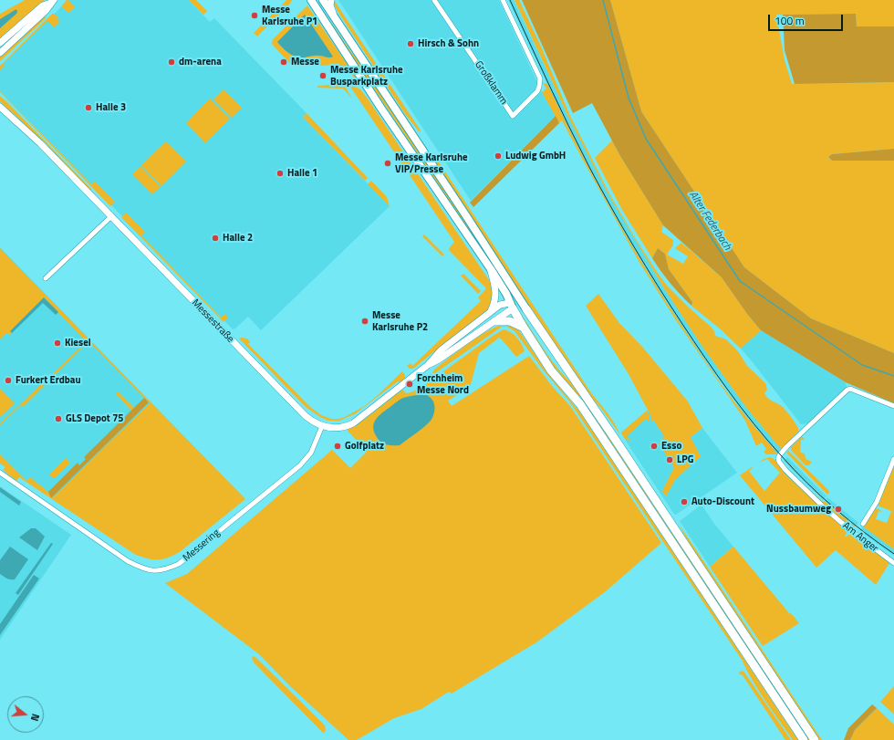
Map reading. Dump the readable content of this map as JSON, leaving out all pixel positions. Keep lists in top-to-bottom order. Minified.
{"streets":{"street":["Großklamm","Messestraße","Am Anger","Messering"]},"crossings":[["Messestraße","Messering"]],"water":["Alter Federbach"],"places":["Messe Karlsruhe P1","Hirsch & Sohn","dm-arena","Messe","Messe Karlsruhe Busparkplatz","Halle 3","Ludwig GmbH","Messe Karlsruhe VIP/Presse","Halle 1","Halle 2","Messe Karlsruhe P2","Kiesel","Furkert Erdbau","Forchheim Messe Nord","GLS Depot 75","Golfplatz","Esso","LPG","Auto-Discount","Nussbaumweg"],"scale_bar":"100 m","north":"right"}
